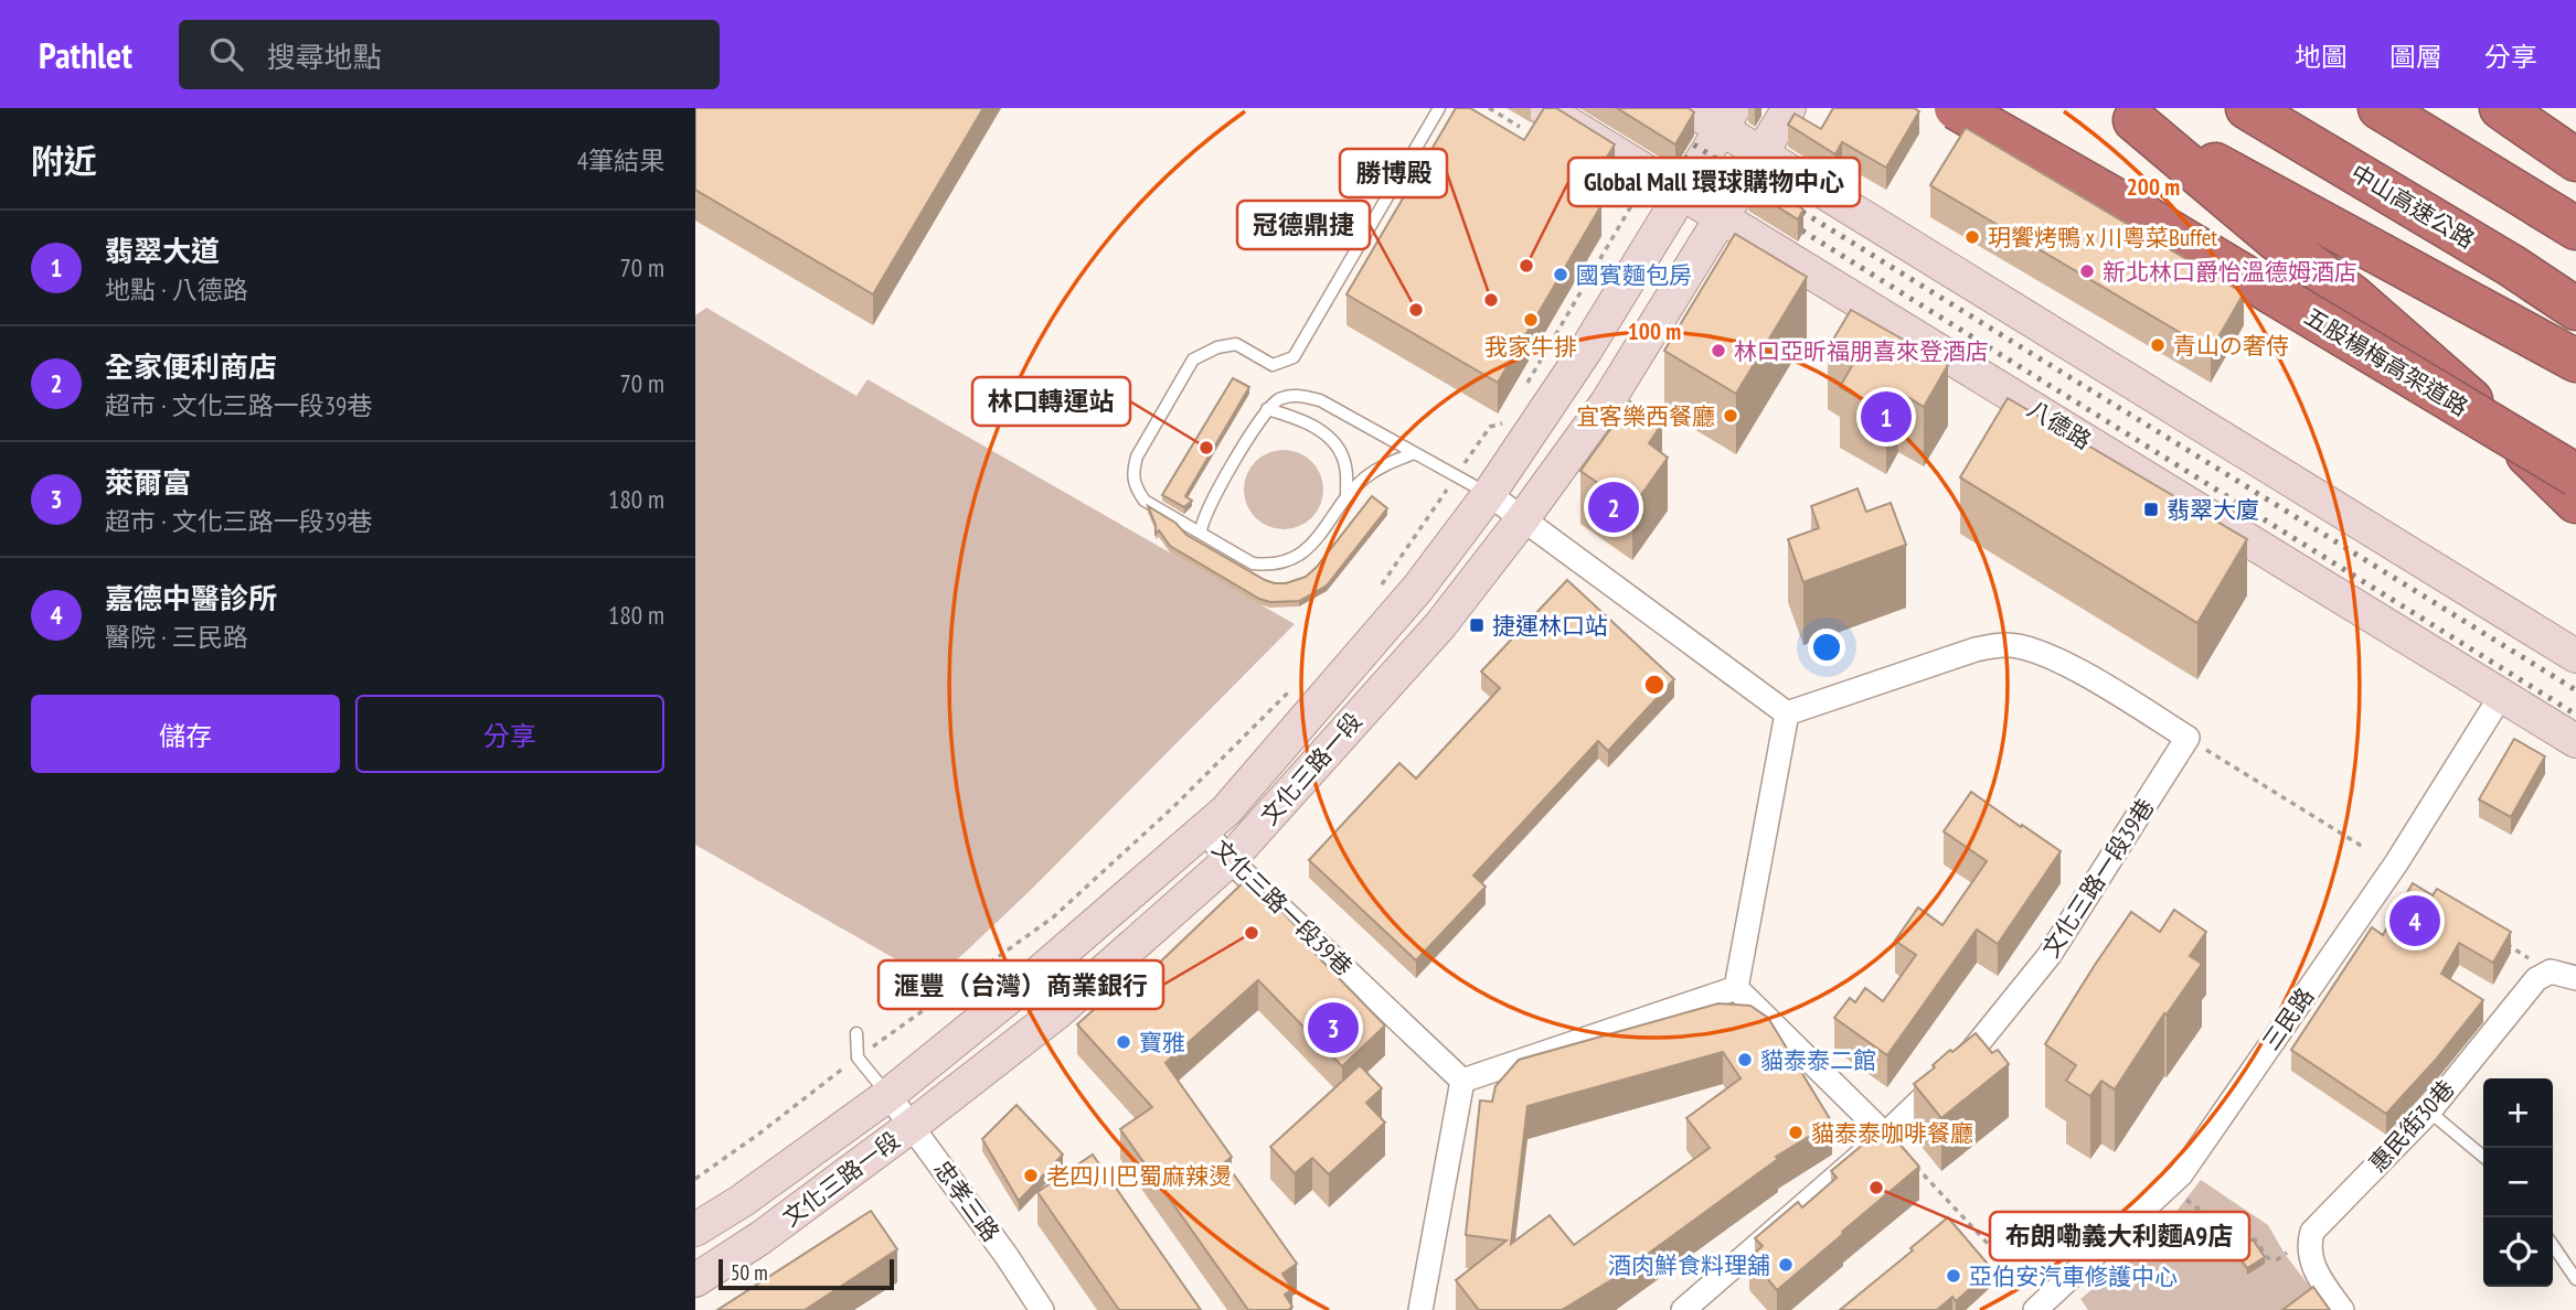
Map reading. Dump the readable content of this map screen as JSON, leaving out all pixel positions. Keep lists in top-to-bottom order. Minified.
{"streets":{"highway":["中山高速公路","五股楊梅高架道路"],"street":["八德路","文化三路一段","文化三路一段39巷","三民路","惠民街30巷","忠孝三路"]},"crossings":[["八德路","文化三路一段"],["八德路","三民路"],["文化三路一段","文化三路一段39巷"],["文化三路一段","忠孝三路"]],"places":{"other":["玥饗烤鴨 x 川粵菜Buffet","Global Mall 環球購物中心","新北林口爵怡溫德姆酒店","國賓麵包房","勝博殿","冠德鼎捷","我家牛排","青山の奢侍","林口亞昕福朋喜來登酒店","宜客樂西餐廳","林口轉運站","滙豐（台灣）商業銀行","寶雅","貓泰泰二館","貓泰泰咖啡餐廳","老四川巴蜀麻辣燙","布朗嘞義大利麵A9店","酒肉鮮食料理舖","亞伯安汽車修護中心"],"transit":["翡翠大廈","捷運林口站"]},"scale_bar":"50 m","page":{"header":"Pathlet","search":"搜尋地點","nav":["地圖","圖層","分享"],"heading":["附近","4筆結果"],"list":[{"mark":"1","name":"翡翠大道","note":"地點 · 八德路","value":"70 m"},{"mark":"2","name":"全家便利商店","note":"超市 · 文化三路一段39巷","value":"70 m"},{"mark":"3","name":"萊爾富","note":"超市 · 文化三路一段39巷","value":"180 m"},{"mark":"4","name":"嘉德中醫診所","note":"醫院 · 三民路","value":"180 m"}],"pins":["1","2","4","3"],"buttons":["儲存","分享"],"map_buttons":["+","−"],"scale":"50 m"},"rings":["200 m","100 m"]}
